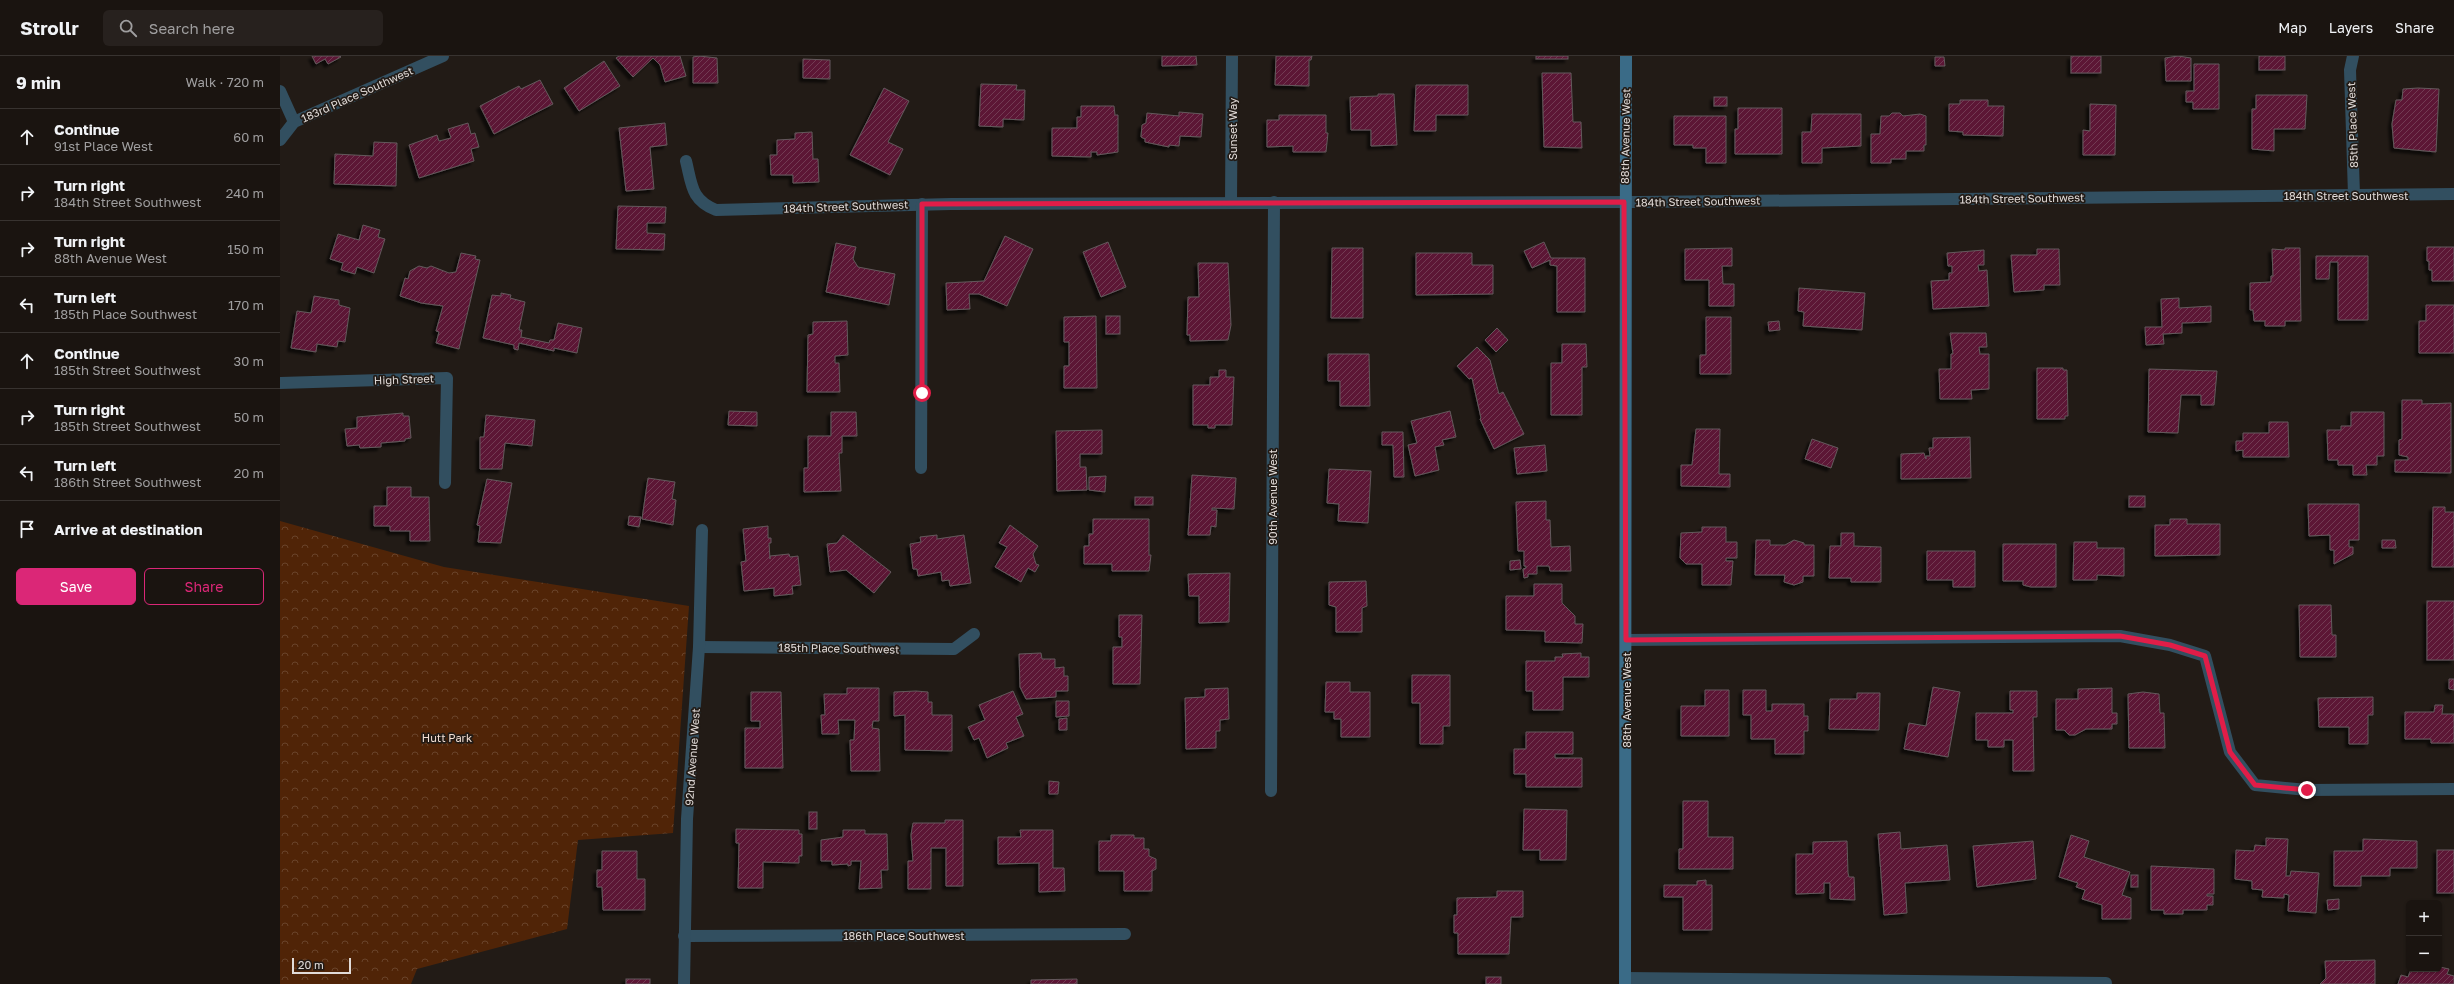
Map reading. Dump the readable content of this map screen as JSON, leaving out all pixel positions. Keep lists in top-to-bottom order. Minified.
{"streets":{"street":["183rd Place Southwest","85th Place West","Sunset Way","88th Avenue West","184th Street Southwest","High Street","90th Avenue West","185th Place Southwest","92nd Avenue West","186th Place Southwest"]},"crossings":[["85th Place West","184th Street Southwest"],["Sunset Way","184th Street Southwest"],["88th Avenue West","184th Street Southwest"],["184th Street Southwest","90th Avenue West"],["185th Place Southwest","92nd Avenue West"],["92nd Avenue West","186th Place Southwest"]],"parks":["Hutt Park"],"scale_bar":"20 m","page":{"header":"Strollr","search":"Search here","nav":["Map","Layers","Share"],"heading":["9 min","Walk · 720 m"],"list":[["Continue","91st Place West","60 m"],["Turn right","184th Street Southwest","240 m"],["Turn right","88th Avenue West","150 m"],["Turn left","185th Place Southwest","170 m"],["Continue","185th Street Southwest","30 m"],["Turn right","185th Street Southwest","50 m"],["Turn left","186th Street Southwest","20 m"],"Arrive at destination"],"buttons":["Save","Share"],"map_buttons":["+","−"],"scale":"20 m"}}
